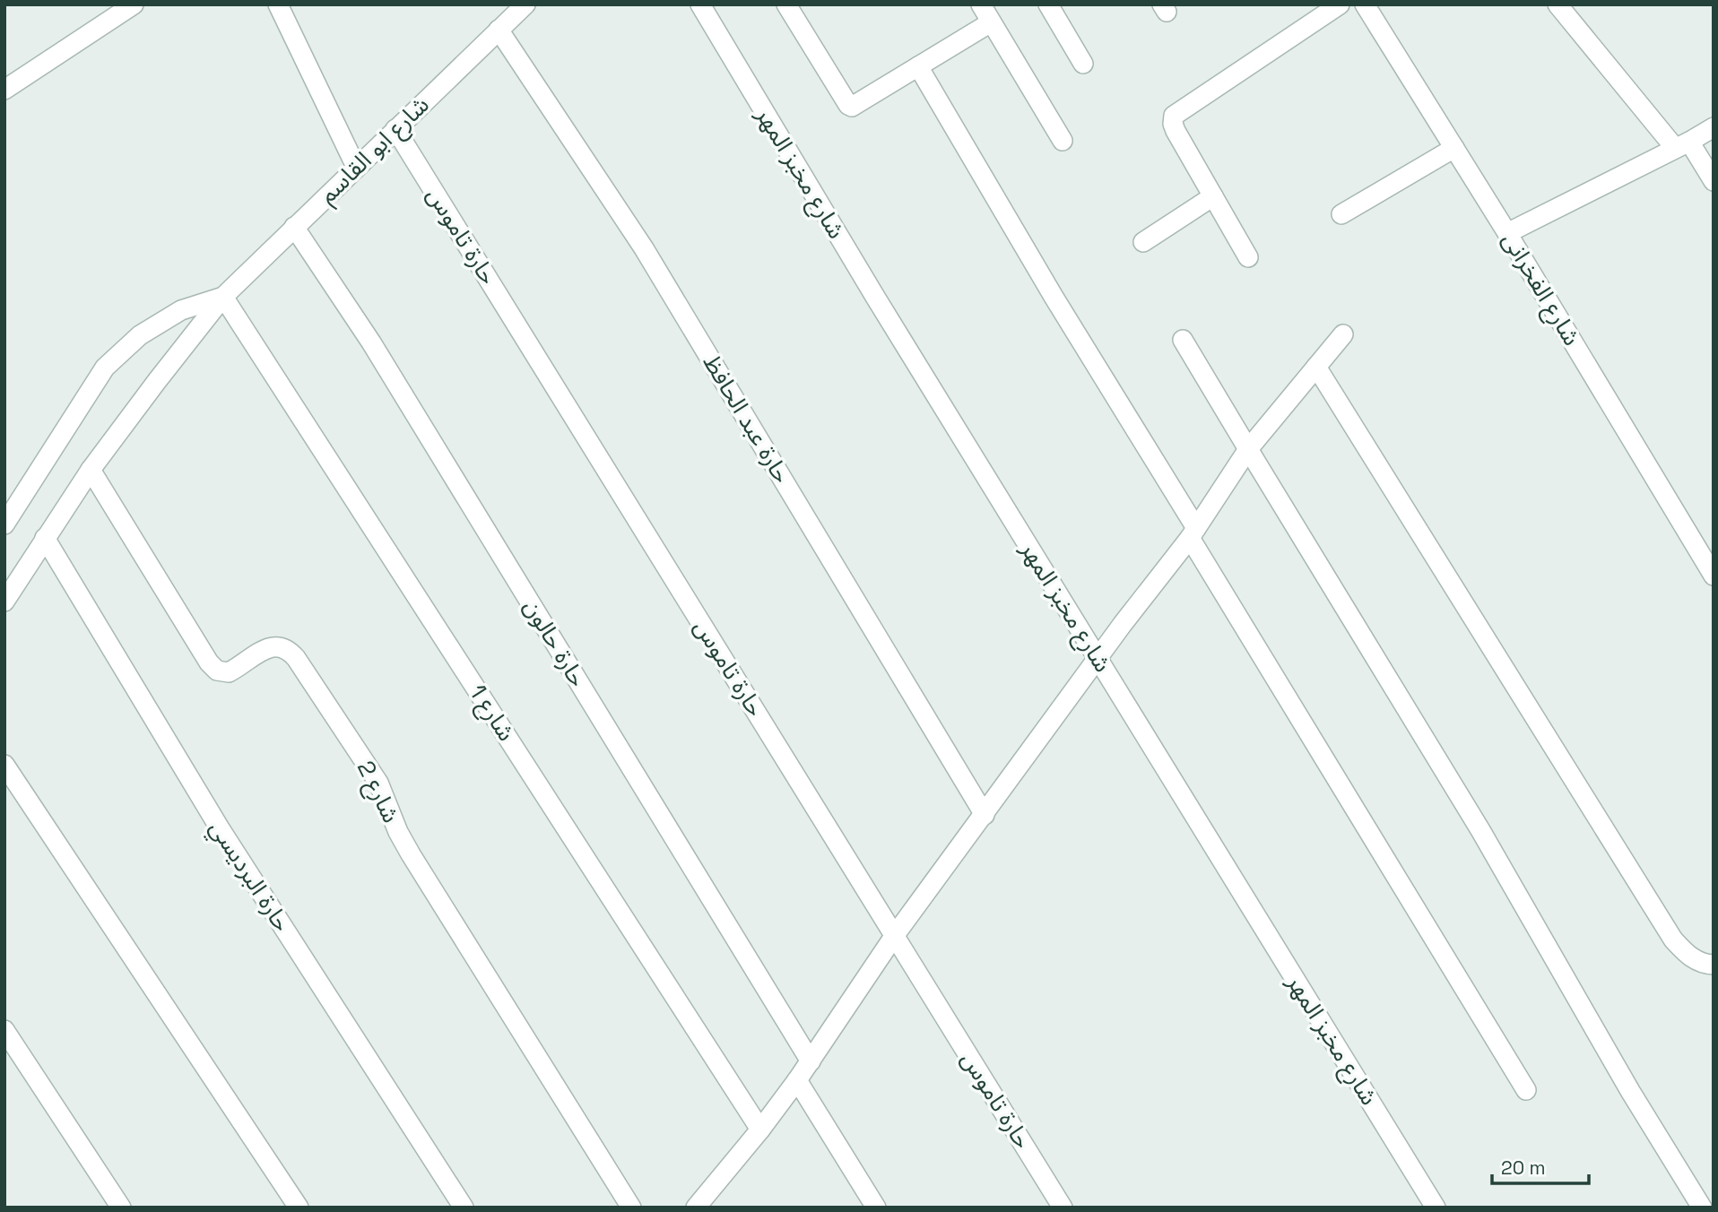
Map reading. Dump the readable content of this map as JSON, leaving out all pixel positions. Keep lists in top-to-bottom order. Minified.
{"streets":{"street":["شارع ابو القاسم","شارع مخبز المهر","حارة تاموس","شارع الفخرانى","حارة عبد الحافظ","حارة حالون","شارع 1","شارع 2","حارة البرديسي"]},"crossings":[["شارع ابو القاسم","حارة تاموس"],["شارع ابو القاسم","حارة عبد الحافظ"],["شارع ابو القاسم","حارة حالون"],["شارع ابو القاسم","شارع 1"],["شارع ابو القاسم","شارع 2"],["شارع ابو القاسم","حارة البرديسي"]],"scale_bar":"20 m"}
